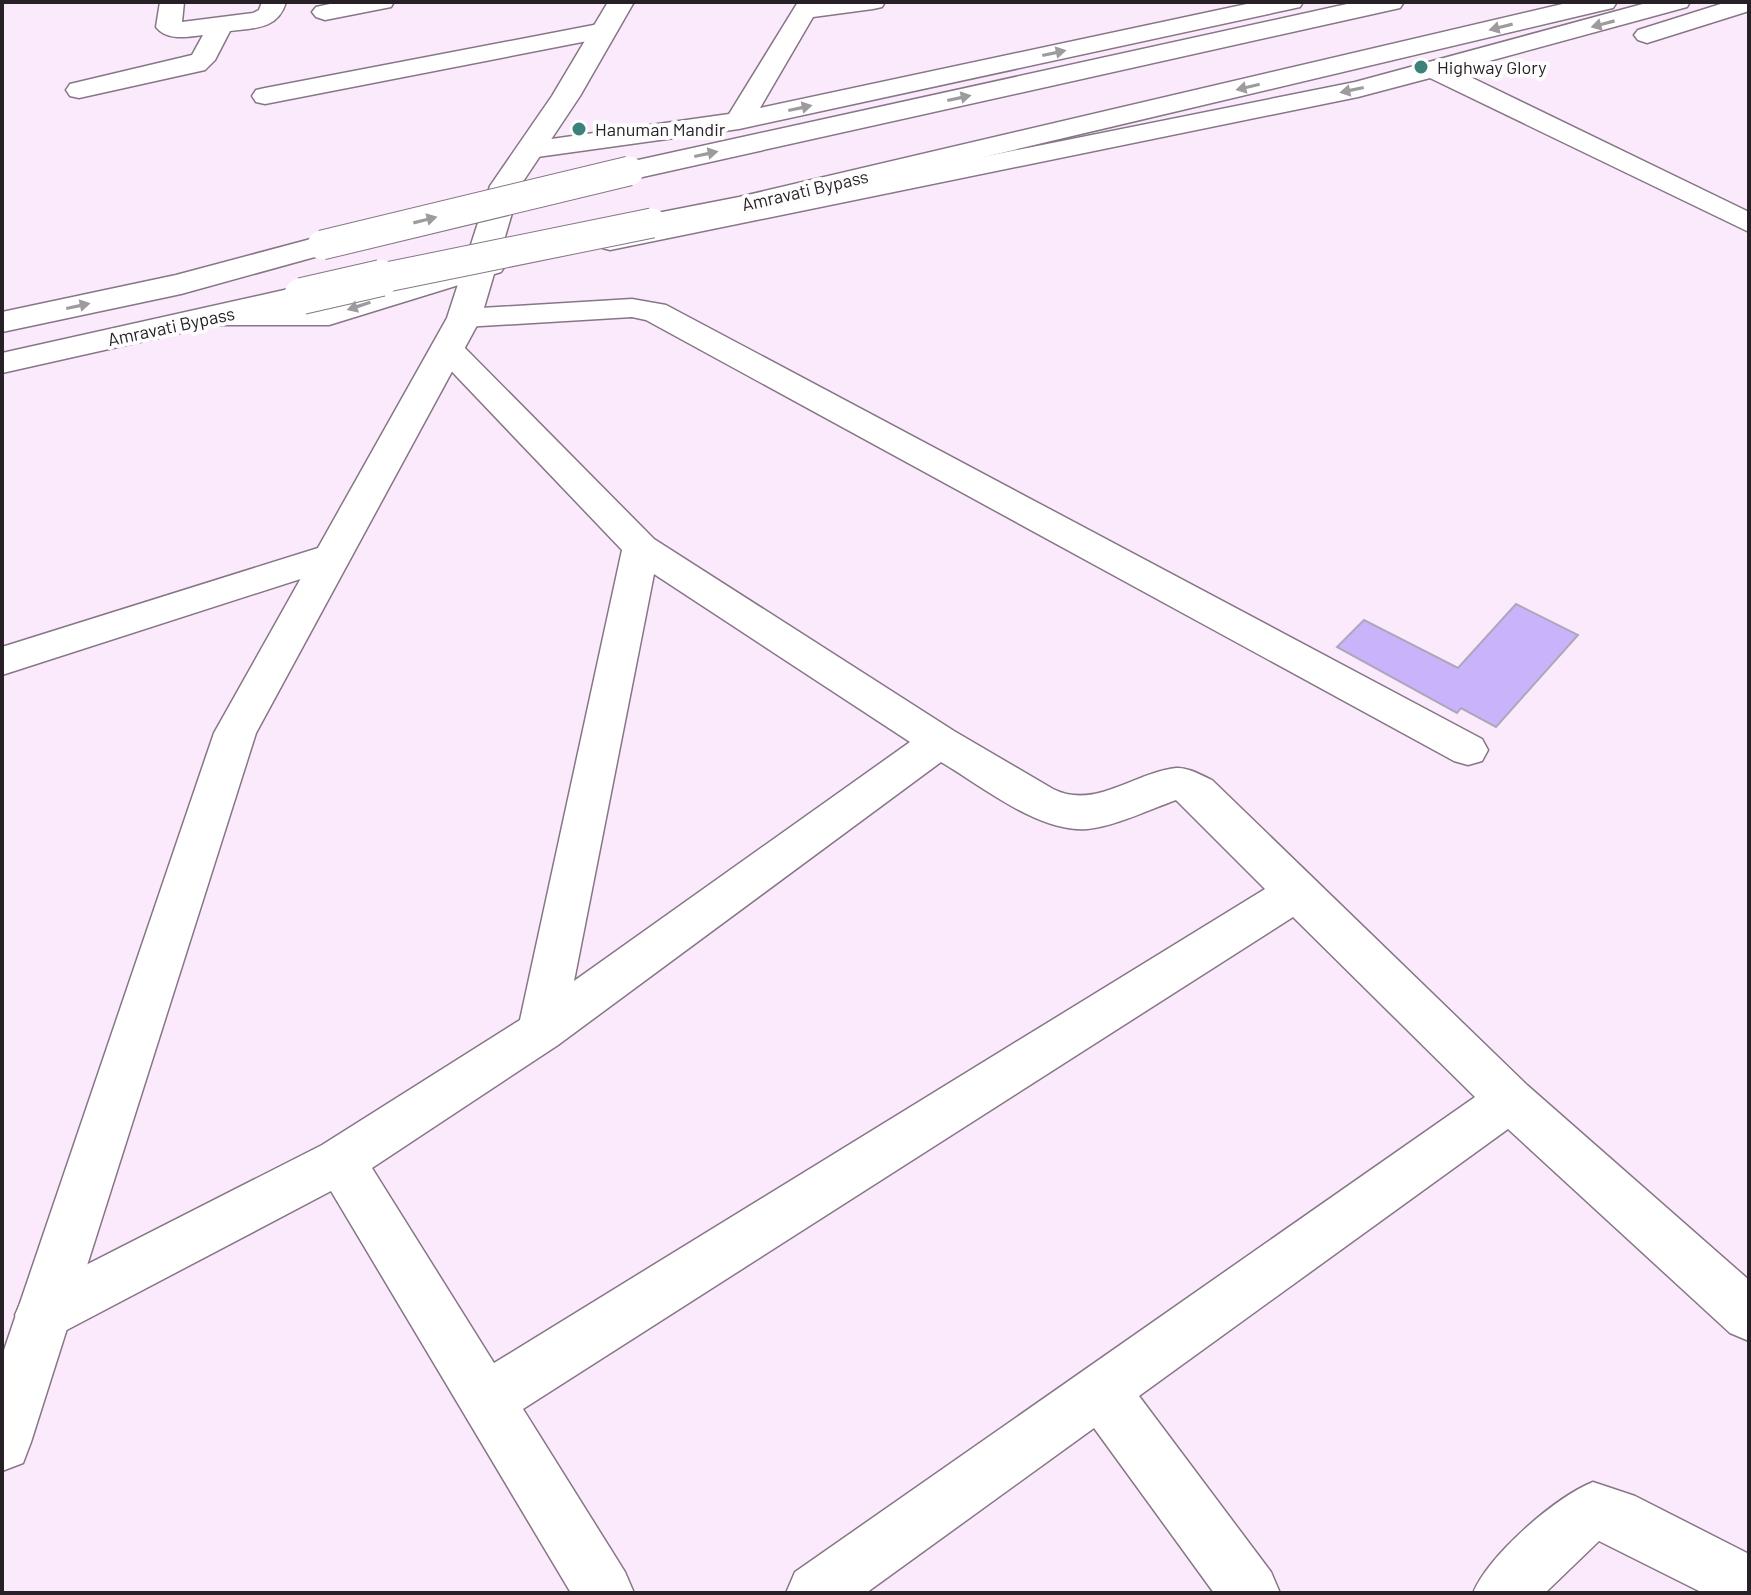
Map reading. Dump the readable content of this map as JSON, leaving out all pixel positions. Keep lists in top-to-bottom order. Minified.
{"streets":{"main road":["Amravati Bypass"]},"places":["Highway Glory","Hanuman Mandir"]}
